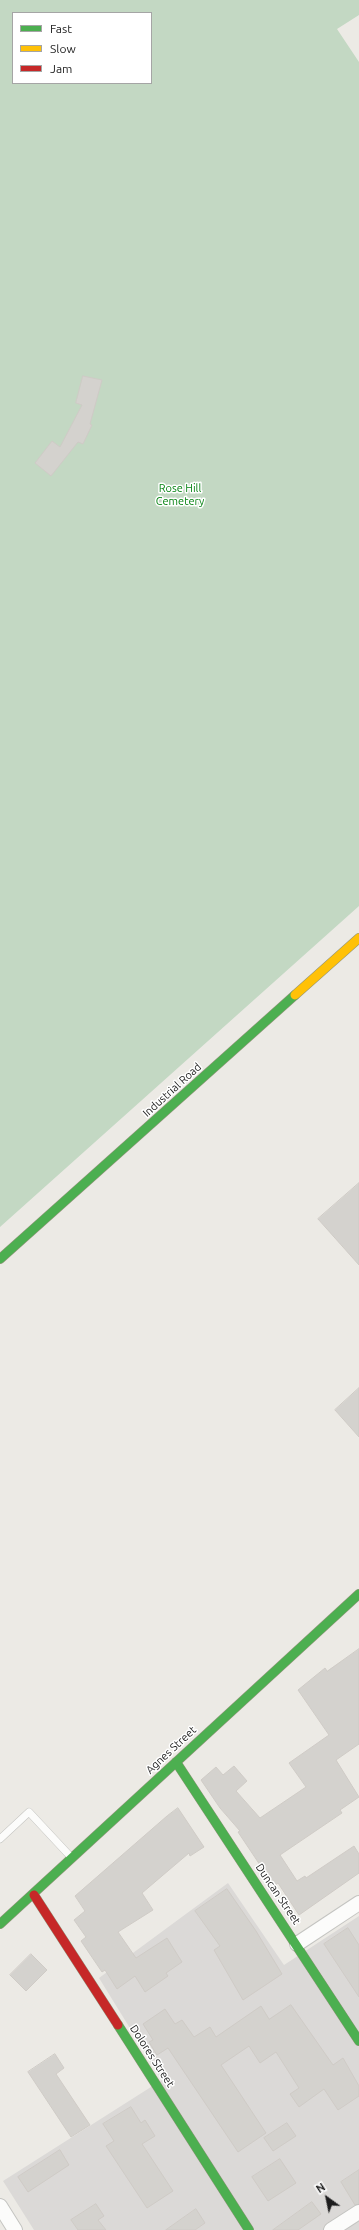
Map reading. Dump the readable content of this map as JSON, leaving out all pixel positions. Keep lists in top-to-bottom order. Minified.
{"streets":{"street":["Industrial Road","Agnes Street","Duncan Street","Dolores Street"]},"crossings":[["Agnes Street","Duncan Street"],["Agnes Street","Dolores Street"]],"parks":["Rose Hill Cemetery"],"legend":["Fast","Slow","Jam"],"north":"top left"}
